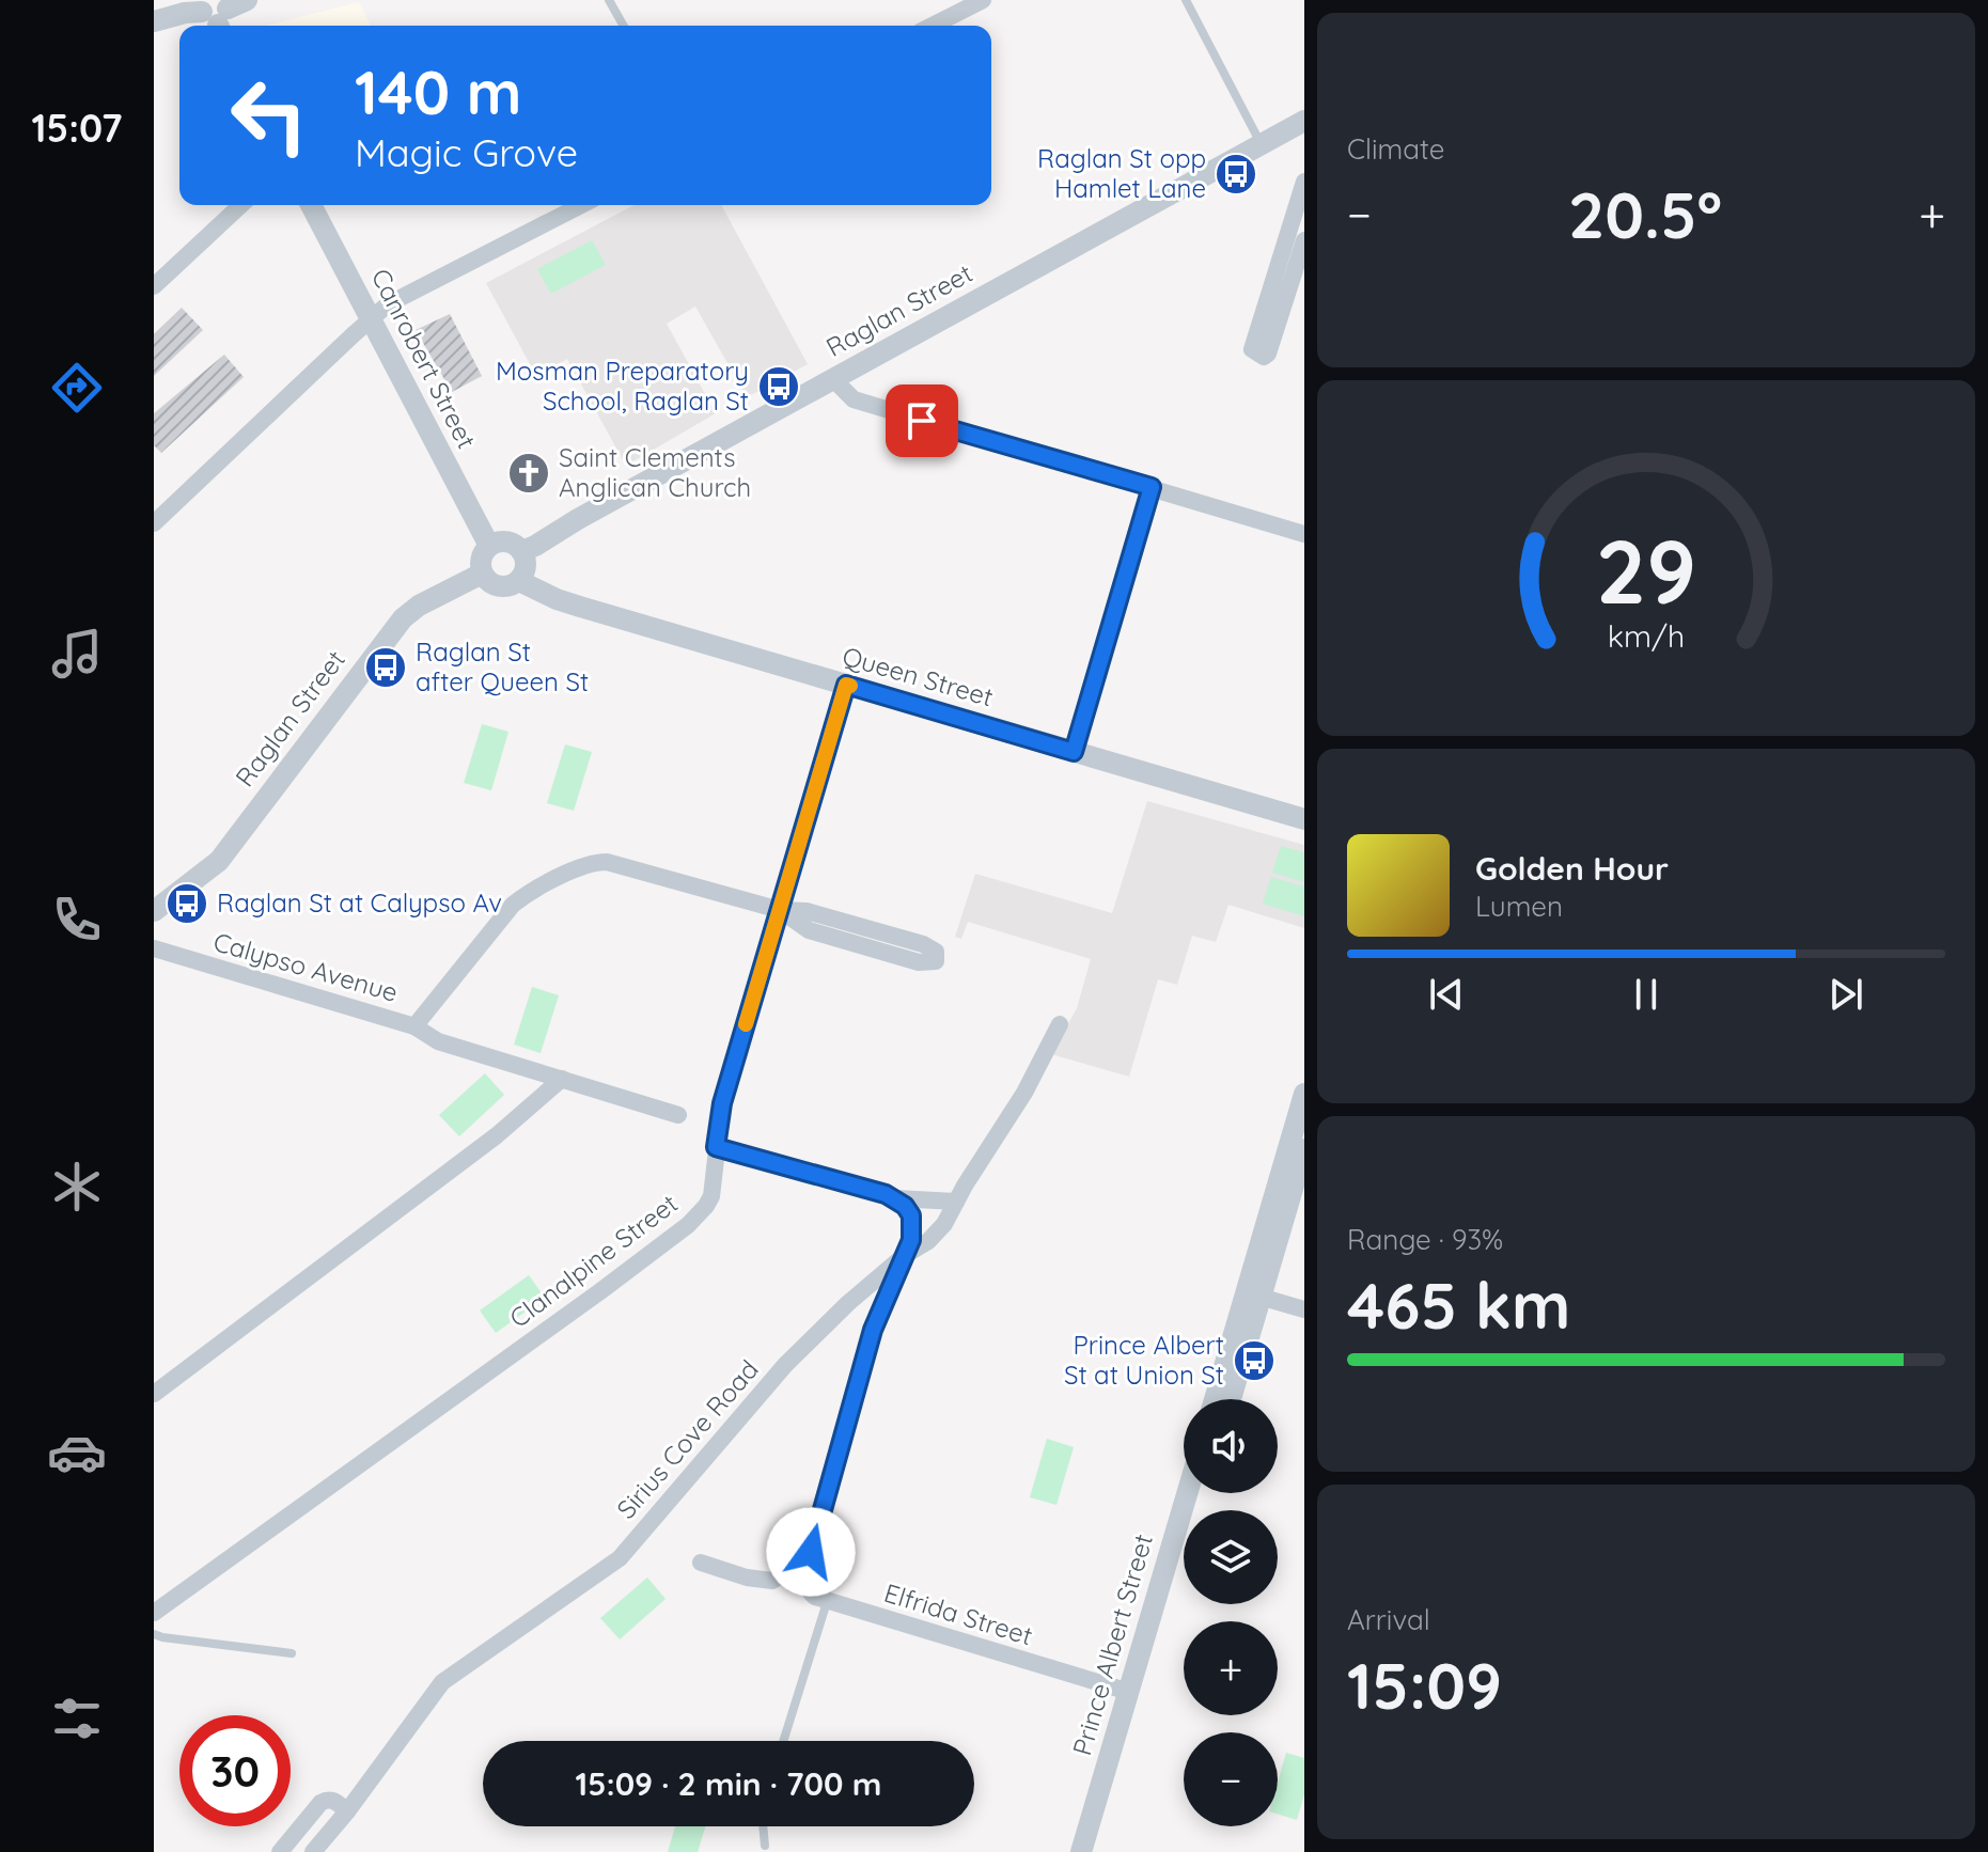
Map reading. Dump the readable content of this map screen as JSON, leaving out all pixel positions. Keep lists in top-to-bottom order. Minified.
{"streets":{"street":["Raglan Street","Canrobert Street","Queen Street","Calypso Avenue","Clanalpine Street","Sirius Cove Road","Elfrida Street","Prince Albert Street"]},"crossings":[["Raglan Street","Canrobert Street"],["Raglan Street","Queen Street"],["Canrobert Street","Queen Street"],["Queen Street","Clanalpine Street"],["Calypso Avenue","Clanalpine Street"],["Elfrida Street","Prince Albert Street"]],"places":{"bus stop":["Raglan St opp Hamlet Lane","Mosman Preparatory School, Raglan St","Raglan St after Queen St","Raglan St at Calypso Av","Prince Albert St at Union St"],"church":["Saint Clements Anglican Church"]},"page":{"tabs":"15:07","tile":["Climate",["Range · 93%","465 km"],["Arrival","15:09"]],"turn":["140 m","Magic Grove"],"heat":["−","20.5°","+"],"song":["Golden Hour","Lumen"],"map_buttons":["+","−"],"limit":"30","trip":"15:09 · 2 min · 700 m","gauge":["29","km/h"]}}
